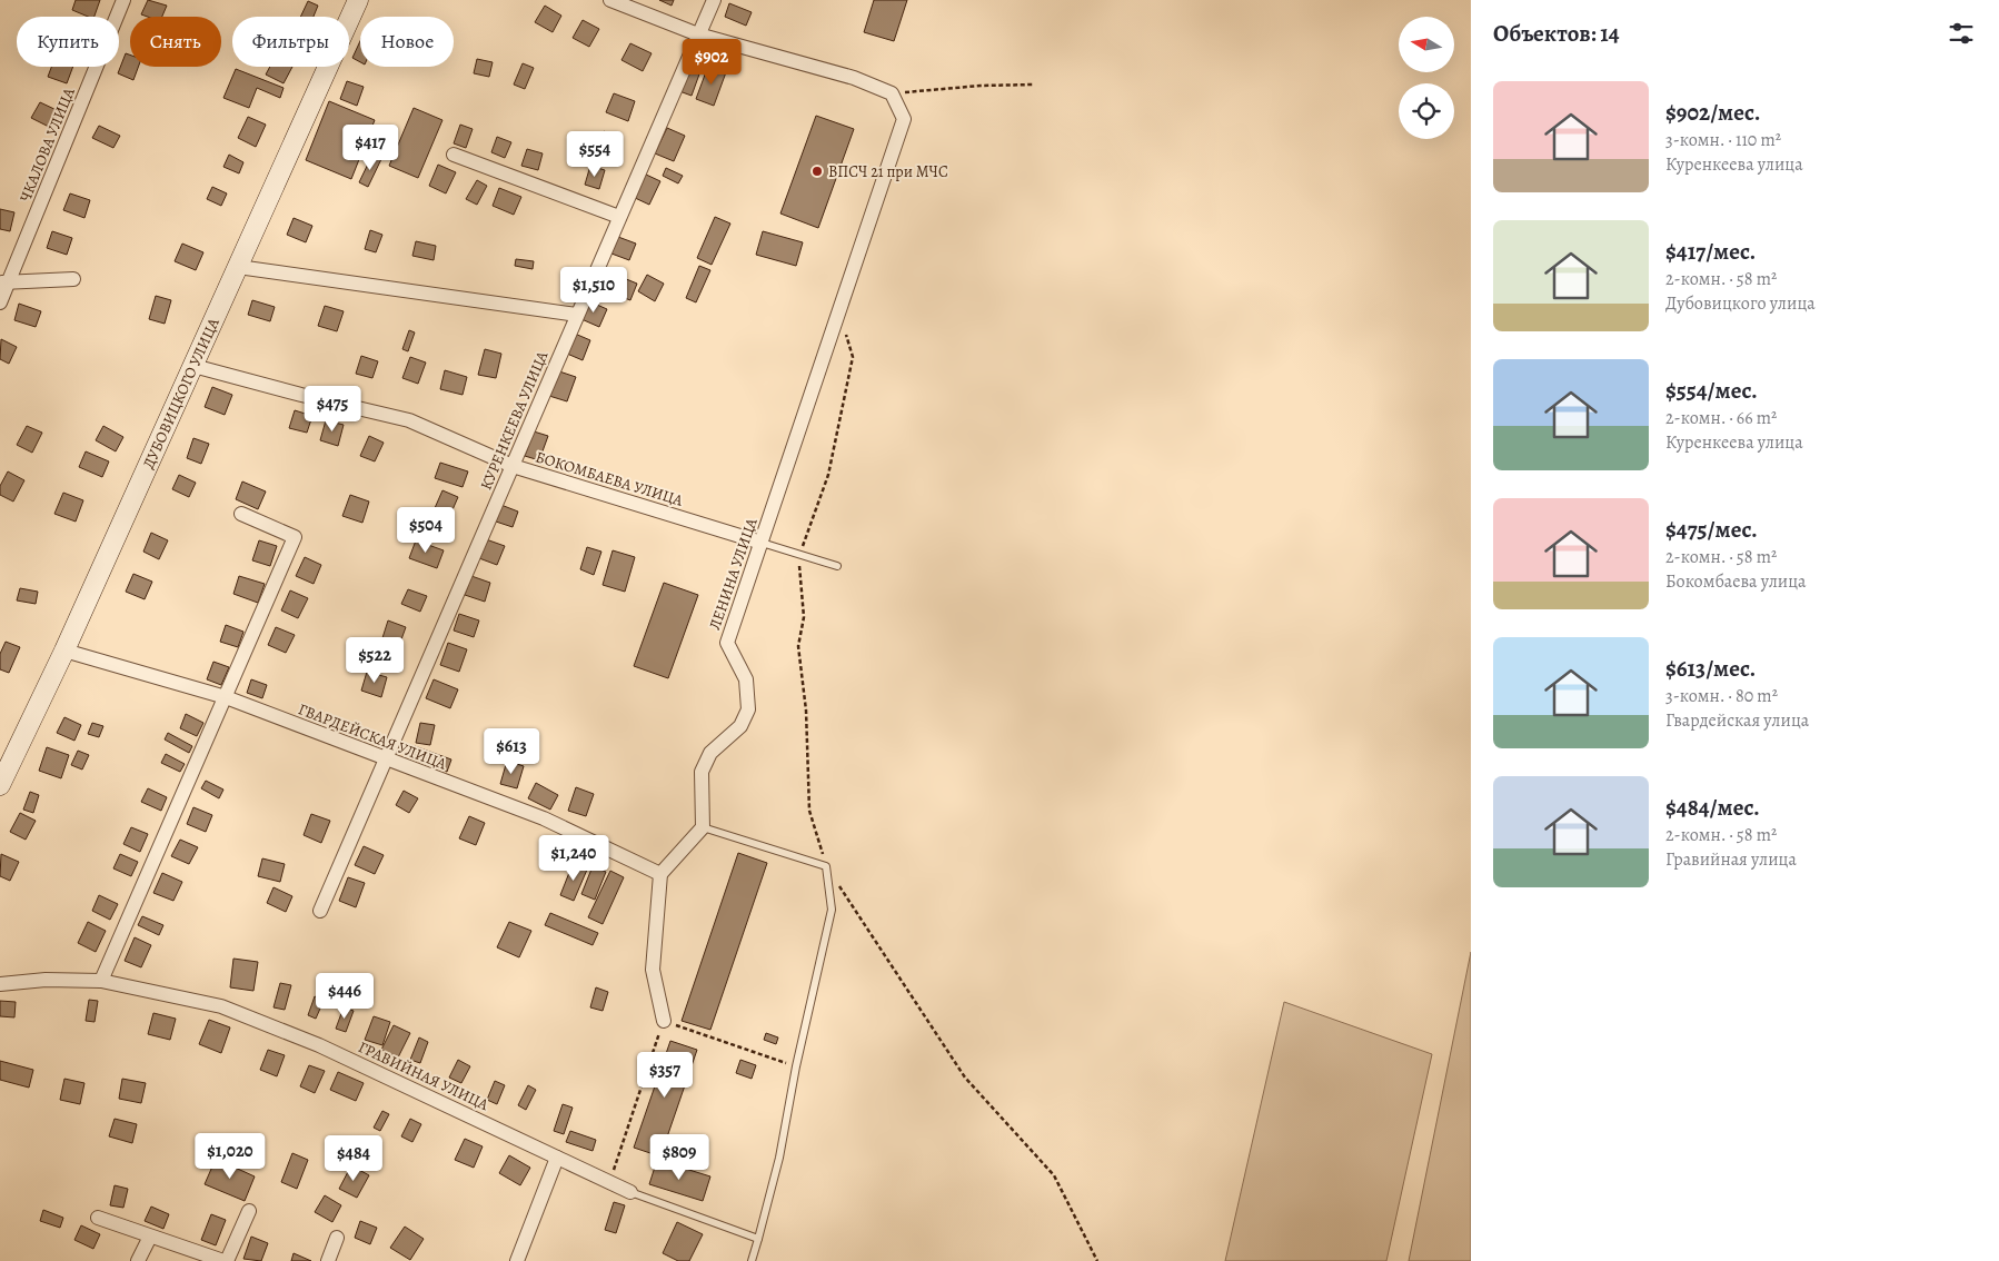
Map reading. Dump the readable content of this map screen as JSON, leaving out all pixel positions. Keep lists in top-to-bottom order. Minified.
{"streets":{"street":["ЧКАЛОВА УЛИЦА","ДУБОВИЦКОГО УЛИЦА","КУРЕНКЕЕВА УЛИЦА","БОКОМБАЕВА УЛИЦА","ЛЕНИНА УЛИЦА","ГВАРДЕЙСКАЯ УЛИЦА","ГРАВИЙНАЯ УЛИЦА"]},"crossings":[["ДУБОВИЦКОГО УЛИЦА","БОКОМБАЕВА УЛИЦА"],["ДУБОВИЦКОГО УЛИЦА","ГВАРДЕЙСКАЯ УЛИЦА"],["КУРЕНКЕЕВА УЛИЦА","БОКОМБАЕВА УЛИЦА"],["КУРЕНКЕЕВА УЛИЦА","ГВАРДЕЙСКАЯ УЛИЦА"],["БОКОМБАЕВА УЛИЦА","ЛЕНИНА УЛИЦА"]],"places":["ВПСЧ 21 при МЧС"],"north":"left","page":{"heading":"Объектов: 14","chip":["Купить","Снять","Фильтры","Новое"],"price":["$902","$417","$554","$1,510","$475","$504","$522","$613","$1,240","$446","$357","$1,020","$809","$484"],"list":[{"name":"$902/мес.","note":"3-комн. · 110 m² · Куренкеева улица"},{"name":"$417/мес.","note":"2-комн. · 58 m² · Дубовицкого улица"},{"name":"$554/мес.","note":"2-комн. · 66 m² · Куренкеева улица"},{"name":"$475/мес.","note":"2-комн. · 58 m² · Бокомбаева улица"},{"name":"$613/мес.","note":"3-комн. · 80 m² · Гвардейская улица"},{"name":"$484/мес.","note":"2-комн. · 58 m² · Гравийная улица"}]}}
